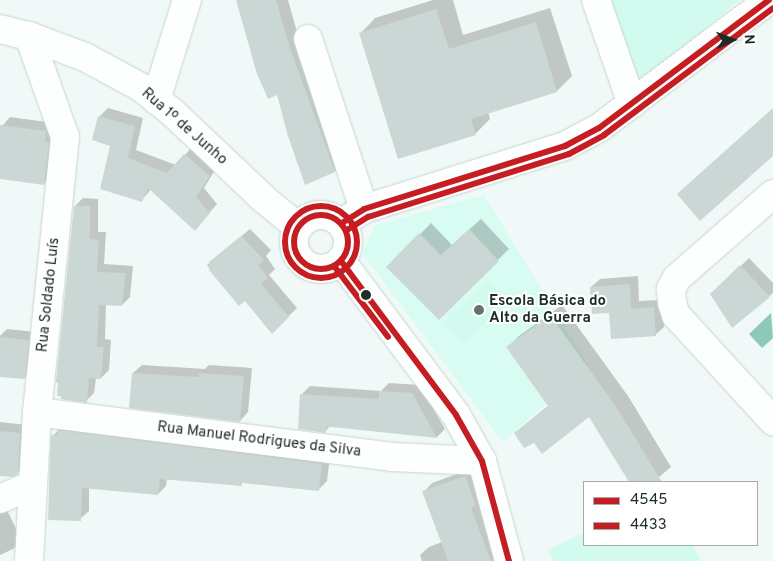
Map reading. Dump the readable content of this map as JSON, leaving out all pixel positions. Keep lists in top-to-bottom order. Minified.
{"streets":{"street":["Rua 1º de Junho","Rua Soldado Luís","Rua Manuel Rodrigues da Silva"]},"crossings":[["Rua 1º de Junho","Rua Soldado Luís"],["Rua Soldado Luís","Rua Manuel Rodrigues da Silva"]],"places":["Escola Básica do Alto da Guerra"],"lines":["transit line 4545","transit line 4433"],"legend":["4545","4433"],"north":"right"}
